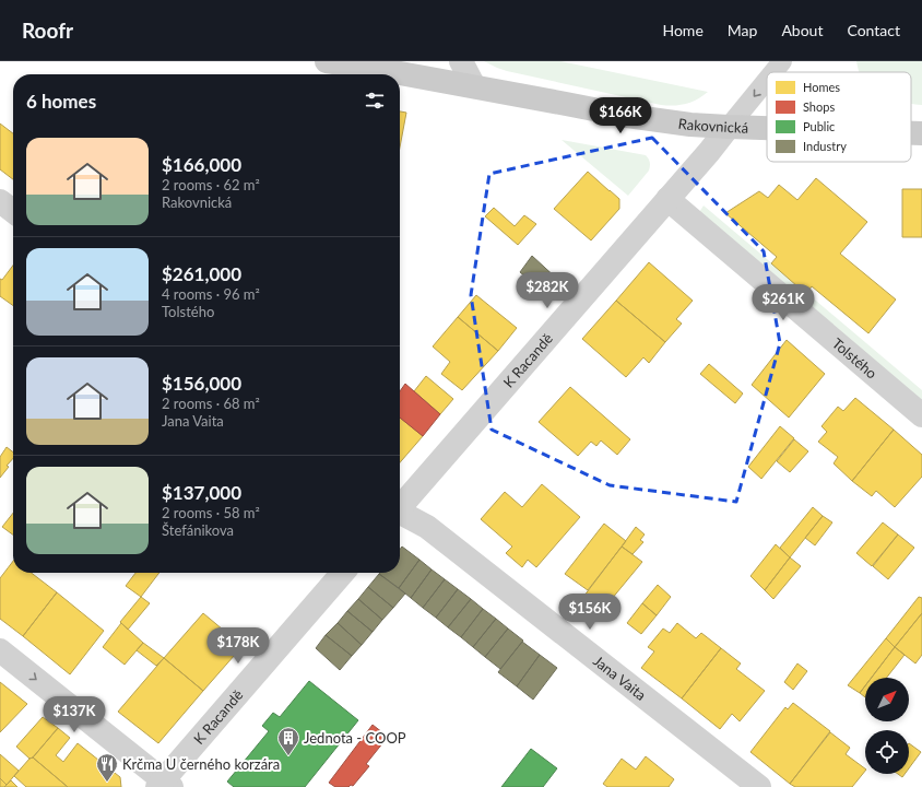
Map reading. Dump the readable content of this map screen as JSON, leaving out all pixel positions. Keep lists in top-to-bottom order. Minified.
{"streets":{"main road":["Rakovnická"],"street":["Tolstého","K Racandě","Jana Vaita"]},"crossings":[["Rakovnická","K Racandě"],["Tolstého","K Racandě"]],"places":{"building":["Jednota - COOP"],"restaurant":["Krčma U černého korzára"]},"legend":["Homes","Shops","Public","Industry"],"north":"top right","page":{"header":"Roofr","nav":["Home","Map","About","Contact"],"heading":"6 homes","price":["$166K","$282K","$261K","$156K","$178K","$137K"],"list":[{"name":"$166,000","note":"2 rooms · 62 m² · Rakovnická"},{"name":"$261,000","note":"4 rooms · 96 m² · Tolstého"},{"name":"$156,000","note":"2 rooms · 68 m² · Jana Vaita"},{"name":"$137,000","note":"2 rooms · 58 m² · Štefánikova"}]}}
